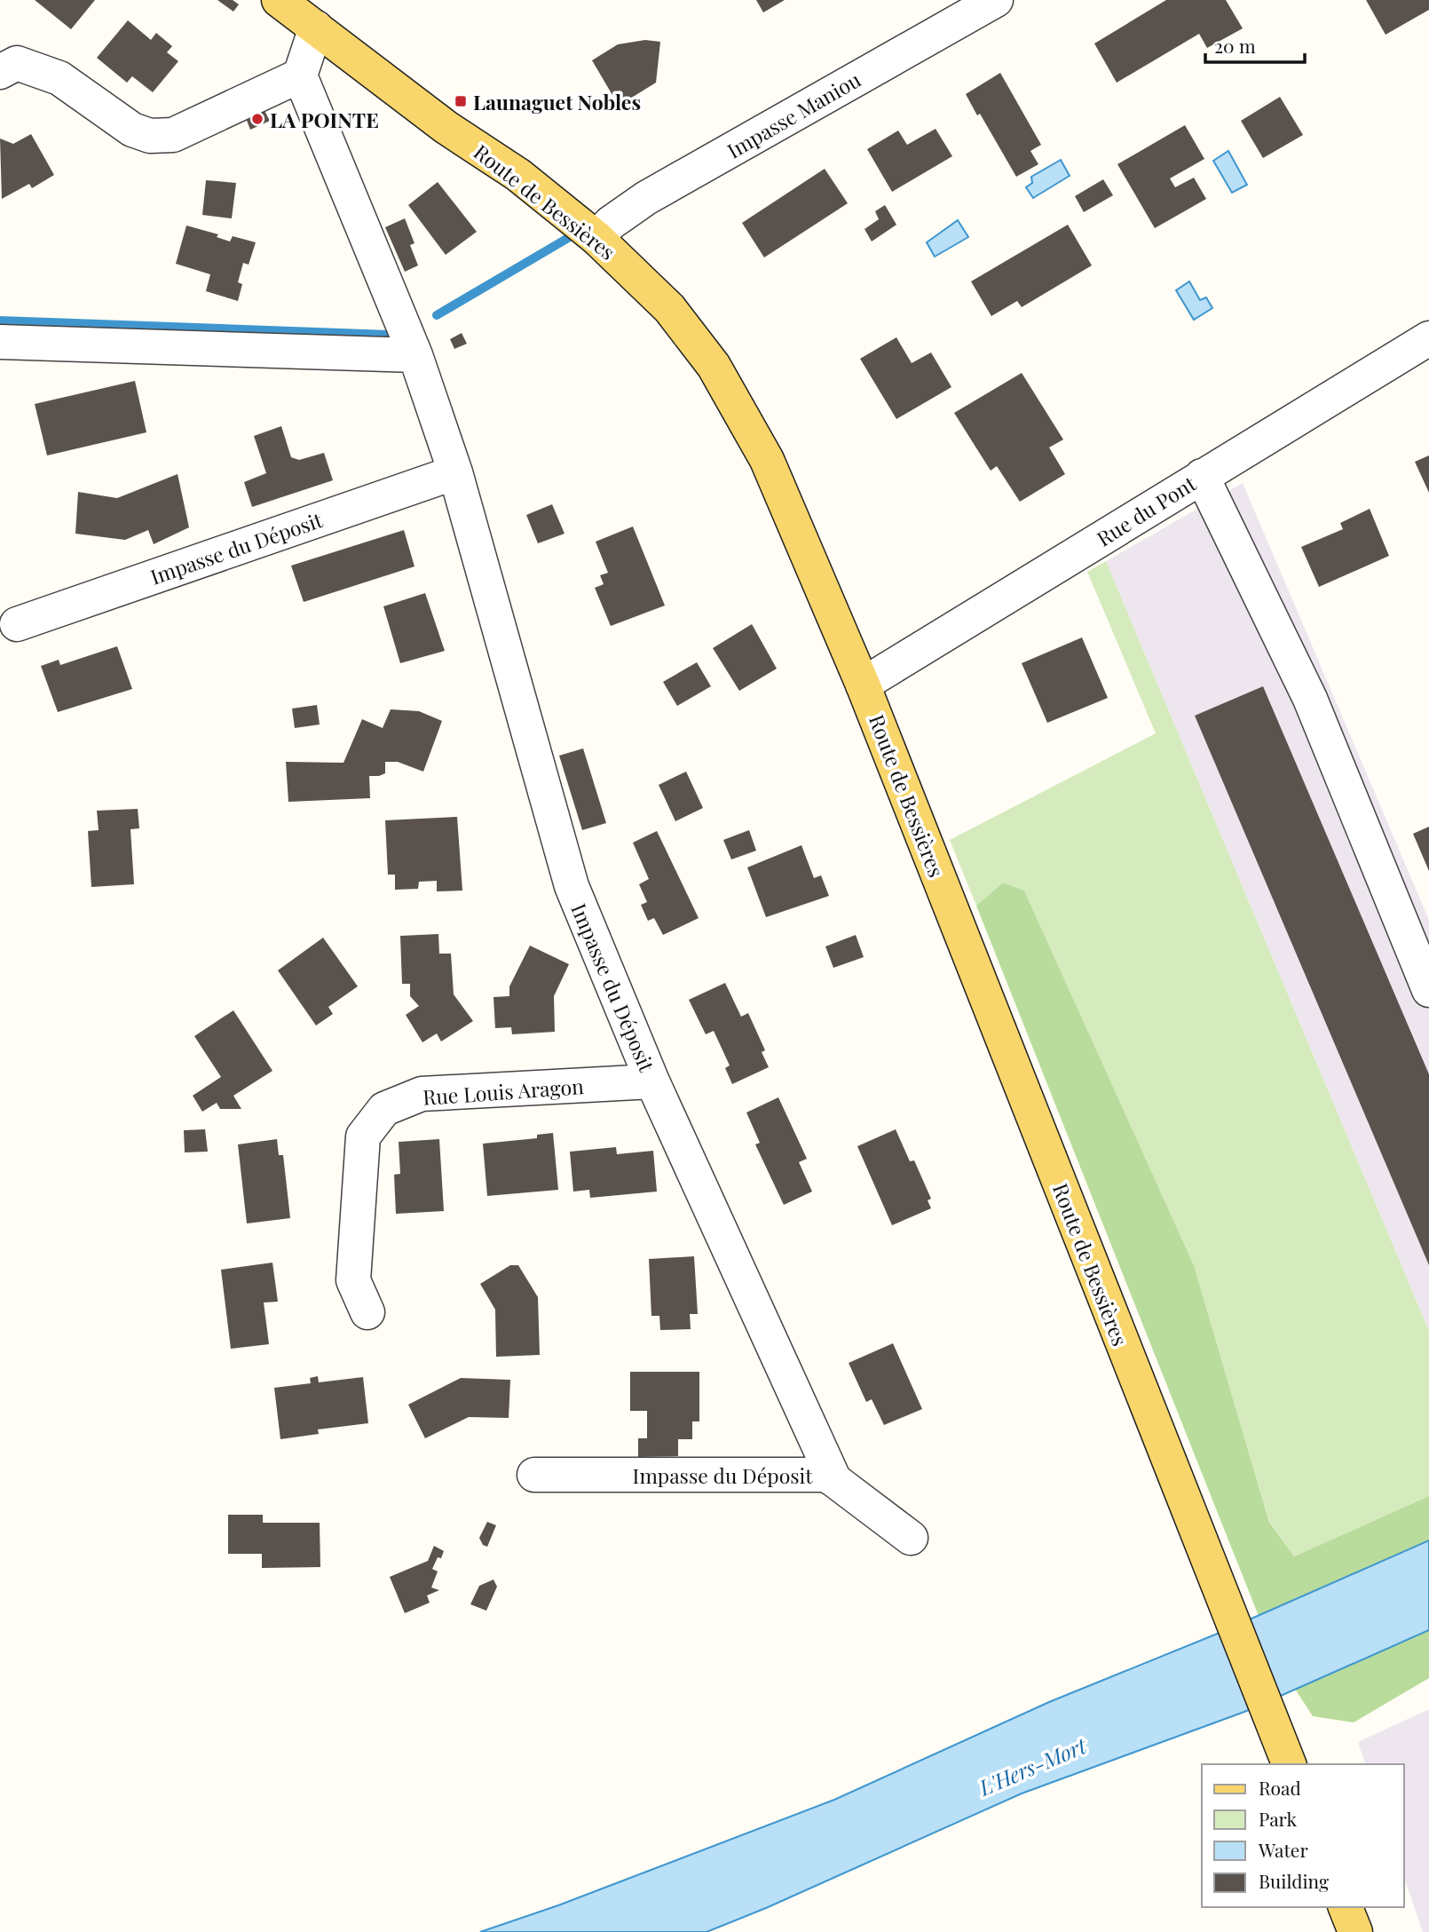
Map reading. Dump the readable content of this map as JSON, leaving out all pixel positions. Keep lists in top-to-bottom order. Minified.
{"streets":{"main road":["Route de Bessières"],"street":["Impasse Maniou","Rue du Pont","Impasse du Déposit","Rue Louis Aragon"]},"crossings":[["Impasse Maniou","Route de Bessières"],["Route de Bessières","Rue du Pont"],["Impasse du Déposit","Rue Louis Aragon"]],"water":["L'Hers-Mort"],"places":{"transit":["Launaguet Nobles"],"other":["LA POINTE"]},"legend":["Road","Park","Water","Building"],"scale_bar":"20 m"}
